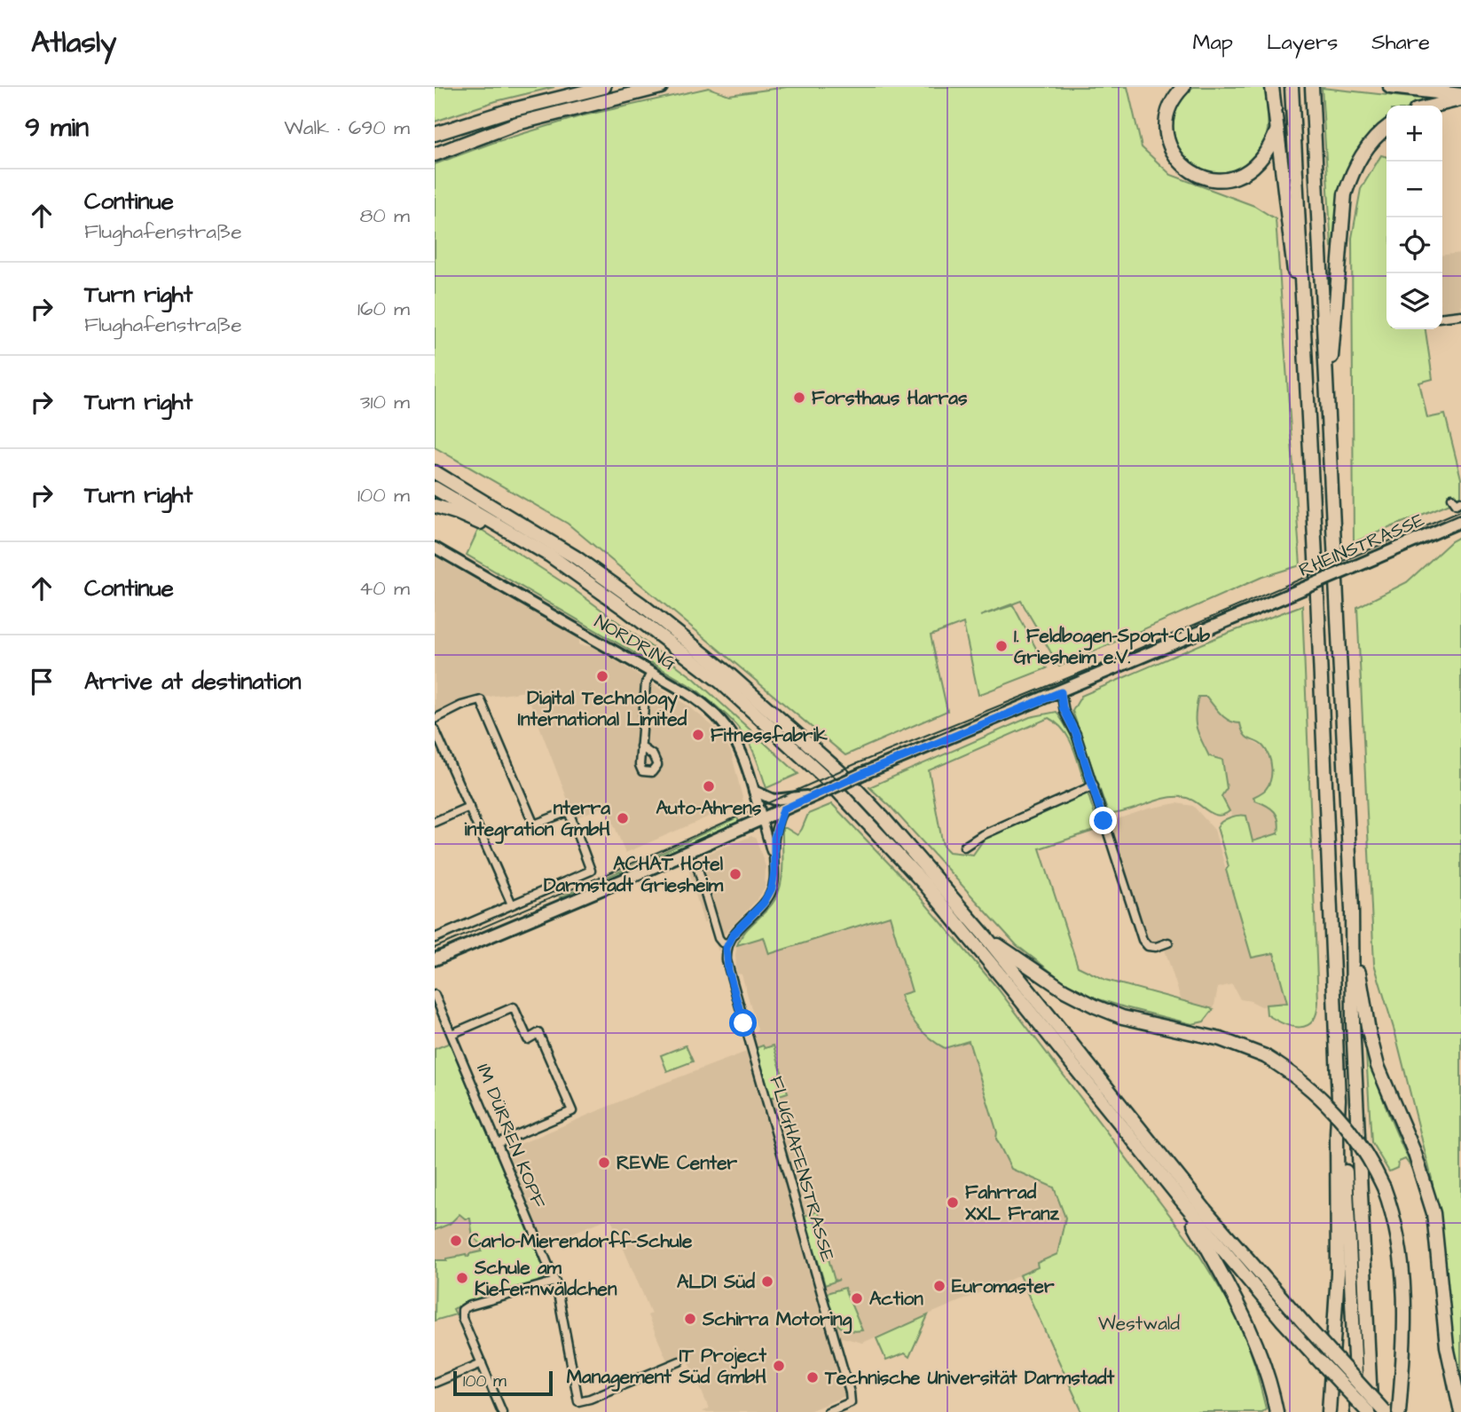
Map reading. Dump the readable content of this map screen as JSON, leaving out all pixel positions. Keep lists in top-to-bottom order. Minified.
{"streets":{"main road":["RHEINSTRASSE","NORDRING"],"street":["IM DÜRREN KOPF","FLUGHAFENSTRASSE"]},"crossings":[["RHEINSTRASSE","NORDRING"]],"parks":["Westwald"],"places":["Forsthaus Harras","1. Feldbogen-Sport-Club Griesheim e.V.","Digital Technology International Limited","Fitnessfabrik","Auto-Ahrens","nterra integration GmbH","ACHAT Hotel Darmstadt Griesheim","REWE Center","Fahrrad XXL Franz","Carlo-Mierendorff-Schule","Schule am Kiefernwäldchen","ALDI Süd","Euromaster","Action","Schirra Motoring","IT Project Management Süd GmbH","Technische Universität Darmstadt"],"scale_bar":"100 m","page":{"header":"Atlasly","nav":["Map","Layers","Share"],"heading":["9 min","Walk · 690 m"],"map_buttons":["+","−"],"list":[["Continue","Flughafenstraße","80 m"],["Turn right","Flughafenstraße","160 m"],["Turn right","310 m"],["Turn right","100 m"],["Continue","40 m"],"Arrive at destination"],"scale":"100 m"}}
